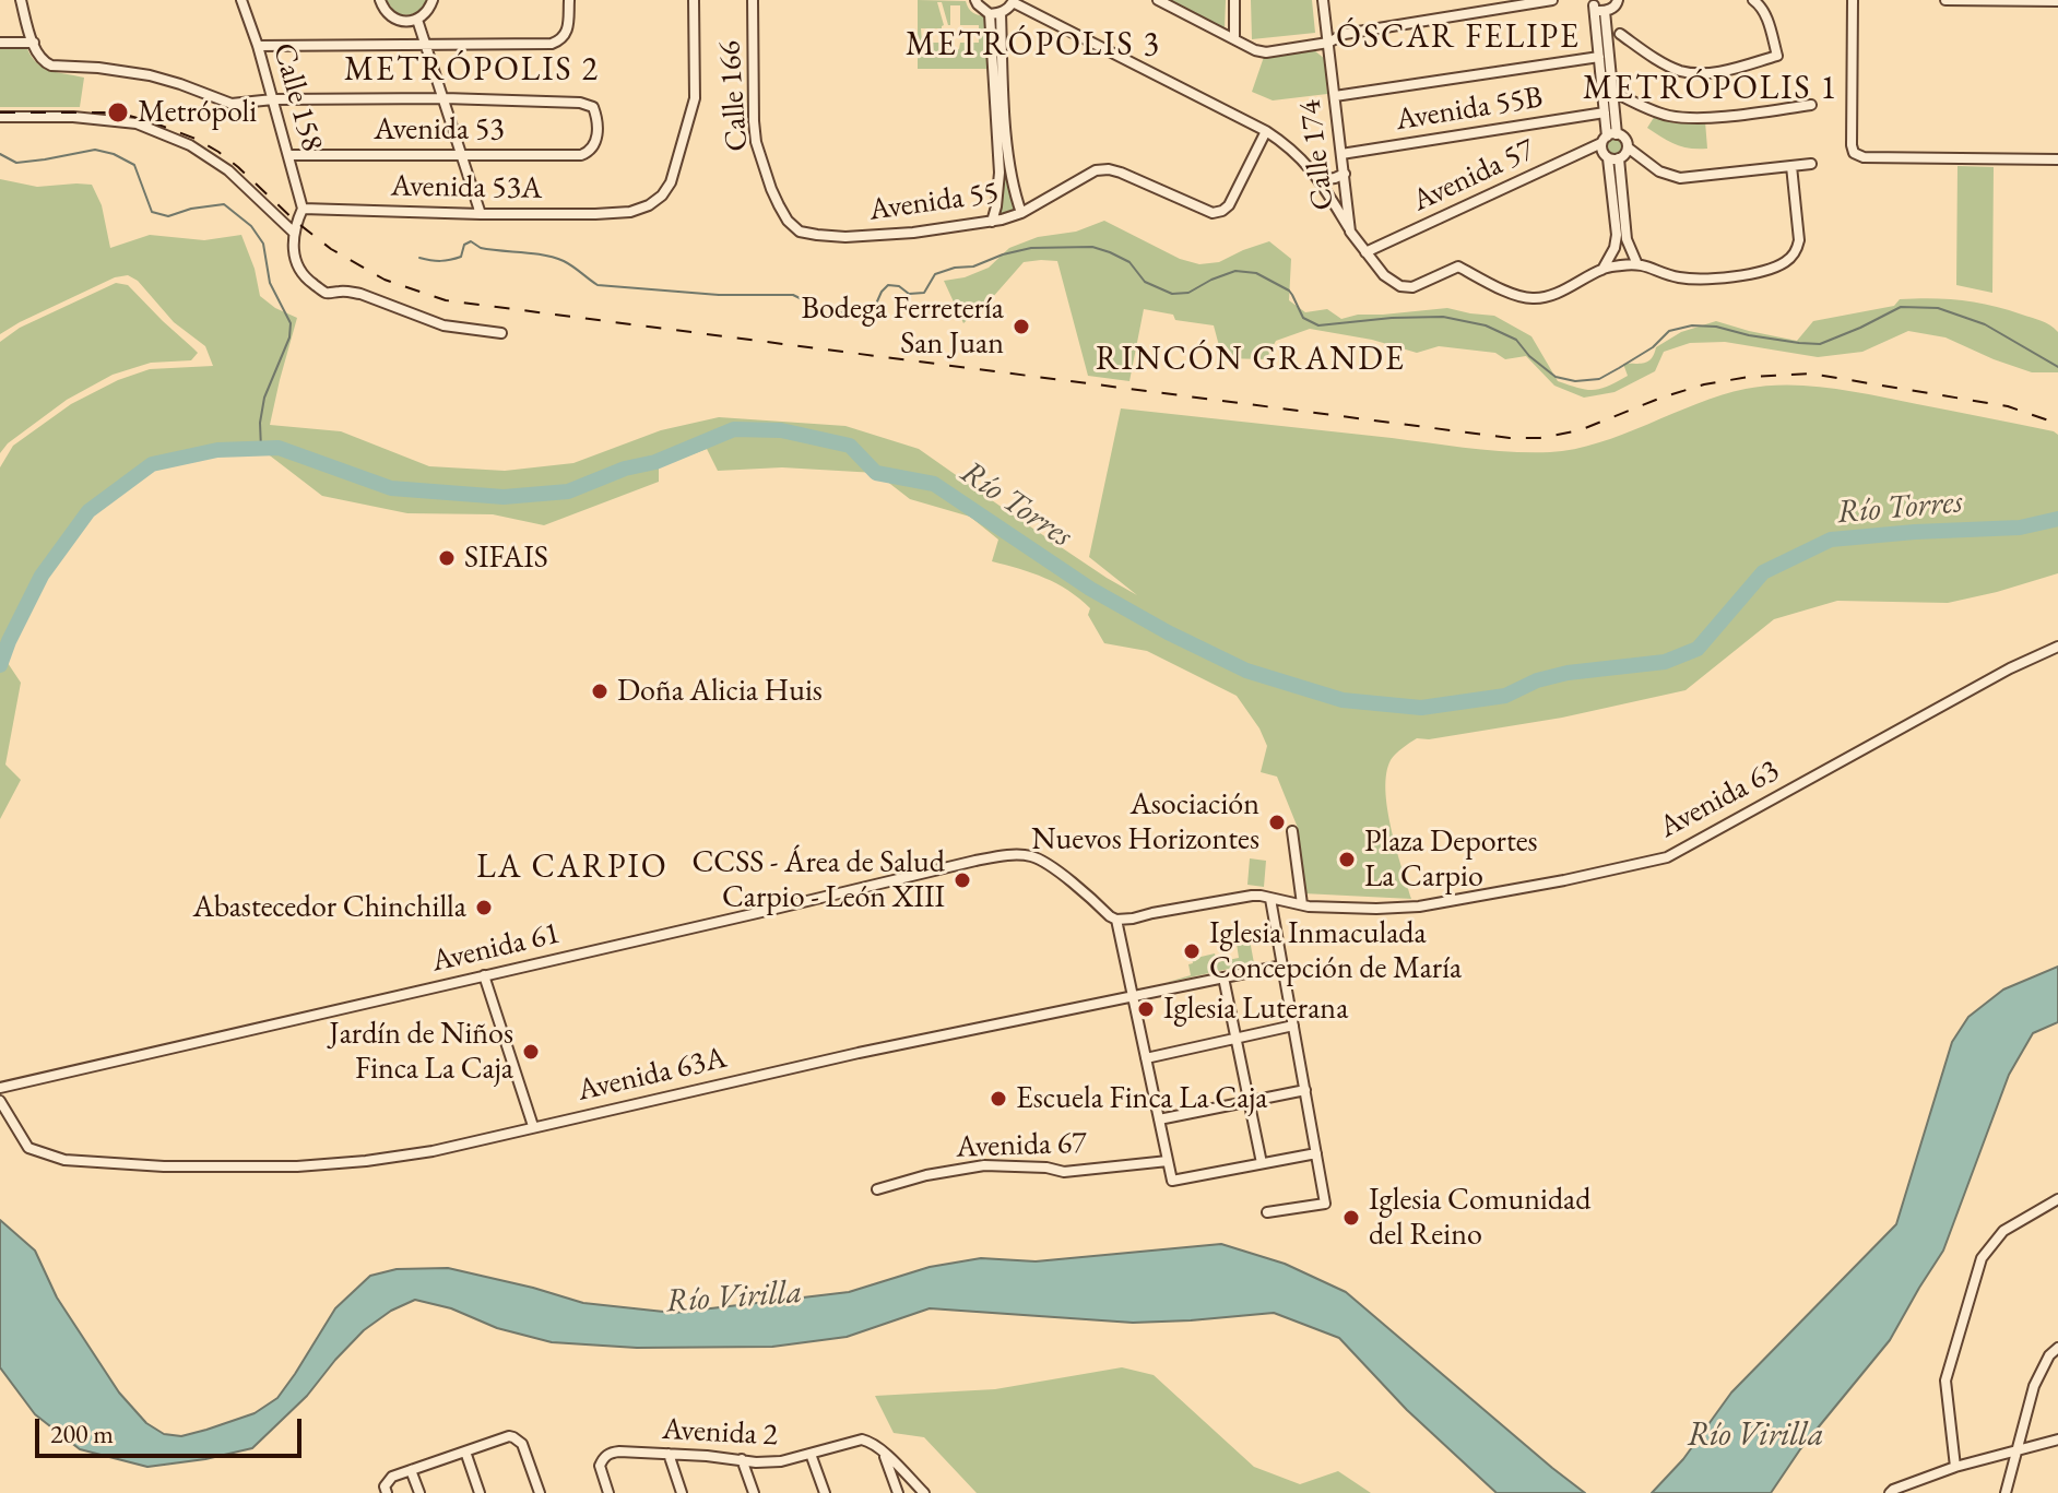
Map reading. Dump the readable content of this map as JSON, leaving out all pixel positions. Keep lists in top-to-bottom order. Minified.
{"streets":{"street":["Calle 166","Calle 158","Avenida 55B","Avenida 53","Calle 174","Avenida 57","Avenida 53A","Avenida 55","Avenida 63","Avenida 61","Avenida 63A","Avenida 67","Avenida 2"]},"crossings":[["Calle 166","Avenida 55"],["Calle 158","Avenida 53"],["Calle 158","Avenida 53A"],["Avenida 55B","Calle 174"],["Calle 174","Avenida 57"],["Avenida 63","Avenida 61"]],"districts":["ÓSCAR FELIPE","METRÓPOLIS 3","METRÓPOLIS 2","METRÓPOLIS 1","RINCÓN GRANDE","LA CARPIO"],"water":["Río Torres","Río Virilla"],"places":["Metrópoli","Bodega Ferretería San Juan","SIFAIS","Doña Alicia Huis","Asociación Nuevos Horizontes","Plaza Deportes La Carpio","CCSS - Área de Salud Carpio - León XIII","Abastecedor Chinchilla","Iglesia Inmaculada Concepción de María","Iglesia Luterana","Jardín de Niños Finca La Caja","Escuela Finca La Caja","Iglesia Comunidad del Reino"],"scale_bar":"200 m"}
